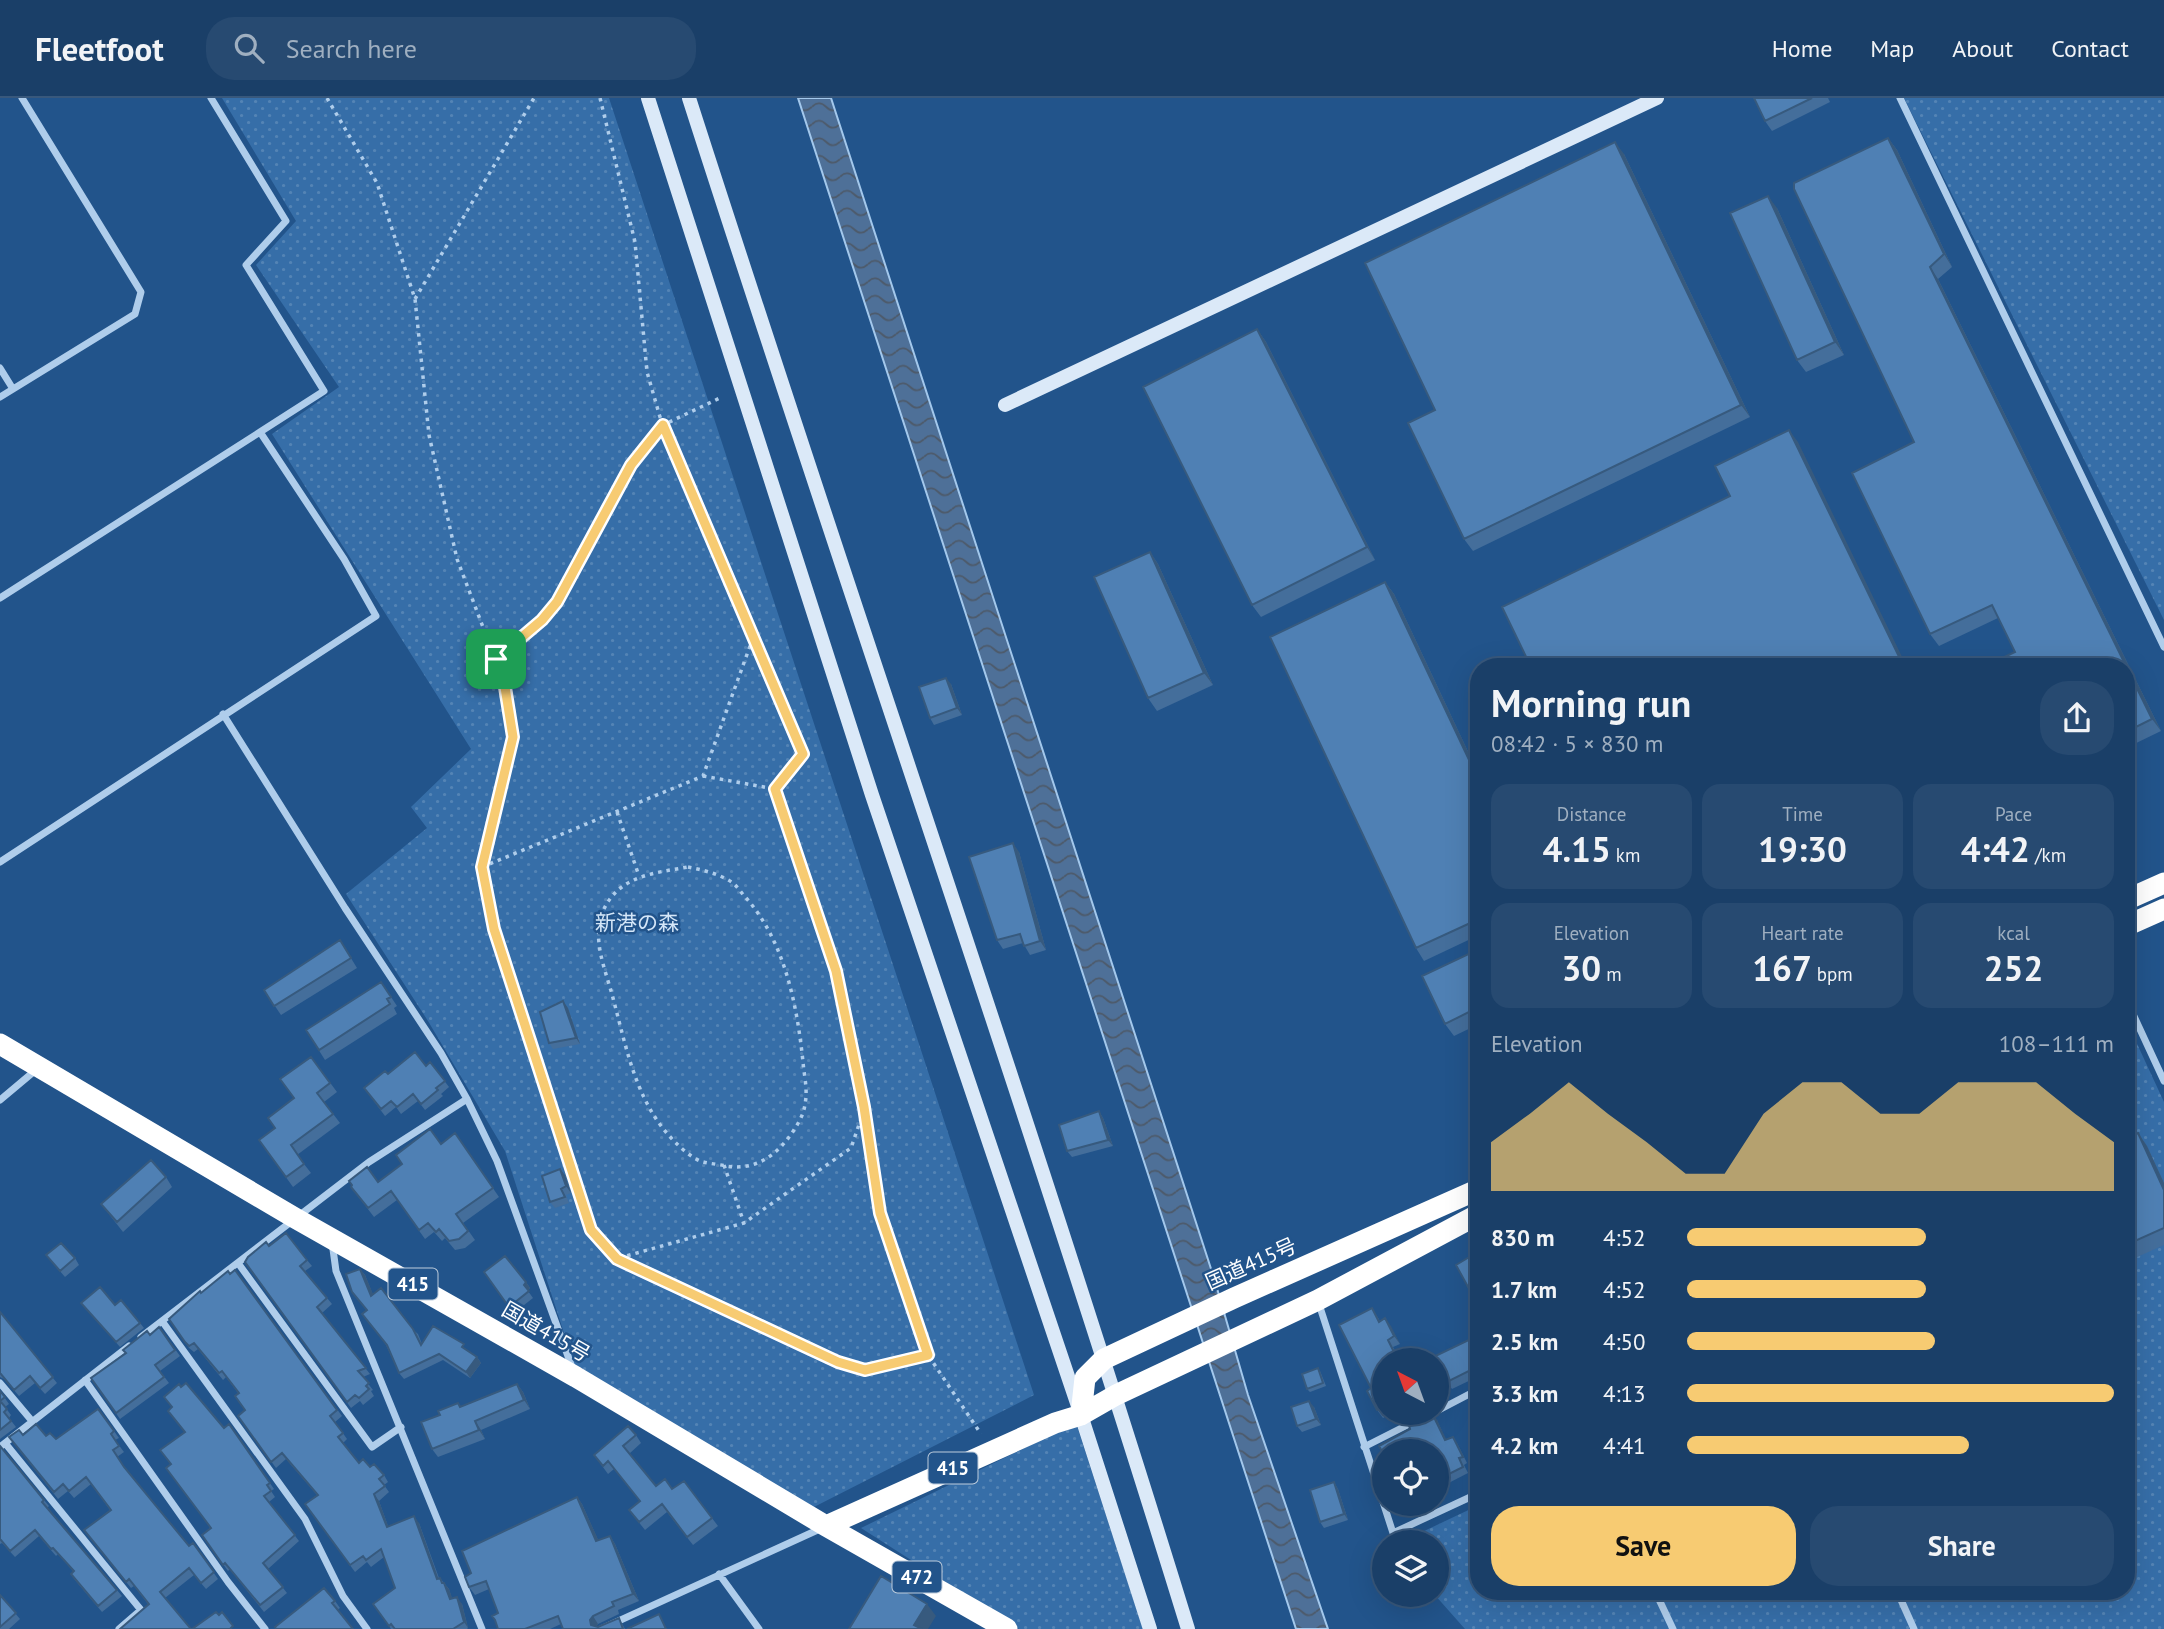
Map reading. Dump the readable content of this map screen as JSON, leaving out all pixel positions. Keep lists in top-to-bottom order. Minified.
{"streets":{"highway":["国道415号","415","472"]},"crossings":[["国道415号","415"],["国道415号","472"],["415","472"]],"parks":["新港の森"],"north":"top left","page":{"header":"Fleetfoot","search":"Search here","nav":["Home","Map","About","Contact"],"heading":["Morning run","08:42 · 5 × 830 m"],"stats":[["Distance","4.15 km"],["Time","19:30"],["Pace","4:42 /km"],["Elevation","30 m"],["Heart rate","167 bpm"],["kcal","252"]],"chart":["Elevation","108–111 m"],"list":[{"name":"830 m","note":"4:52"},{"name":"1.7 km","note":"4:52"},{"name":"2.5 km","note":"4:50"},{"name":"3.3 km","note":"4:13"},{"name":"4.2 km","note":"4:41"}],"buttons":["Save","Share"]}}
